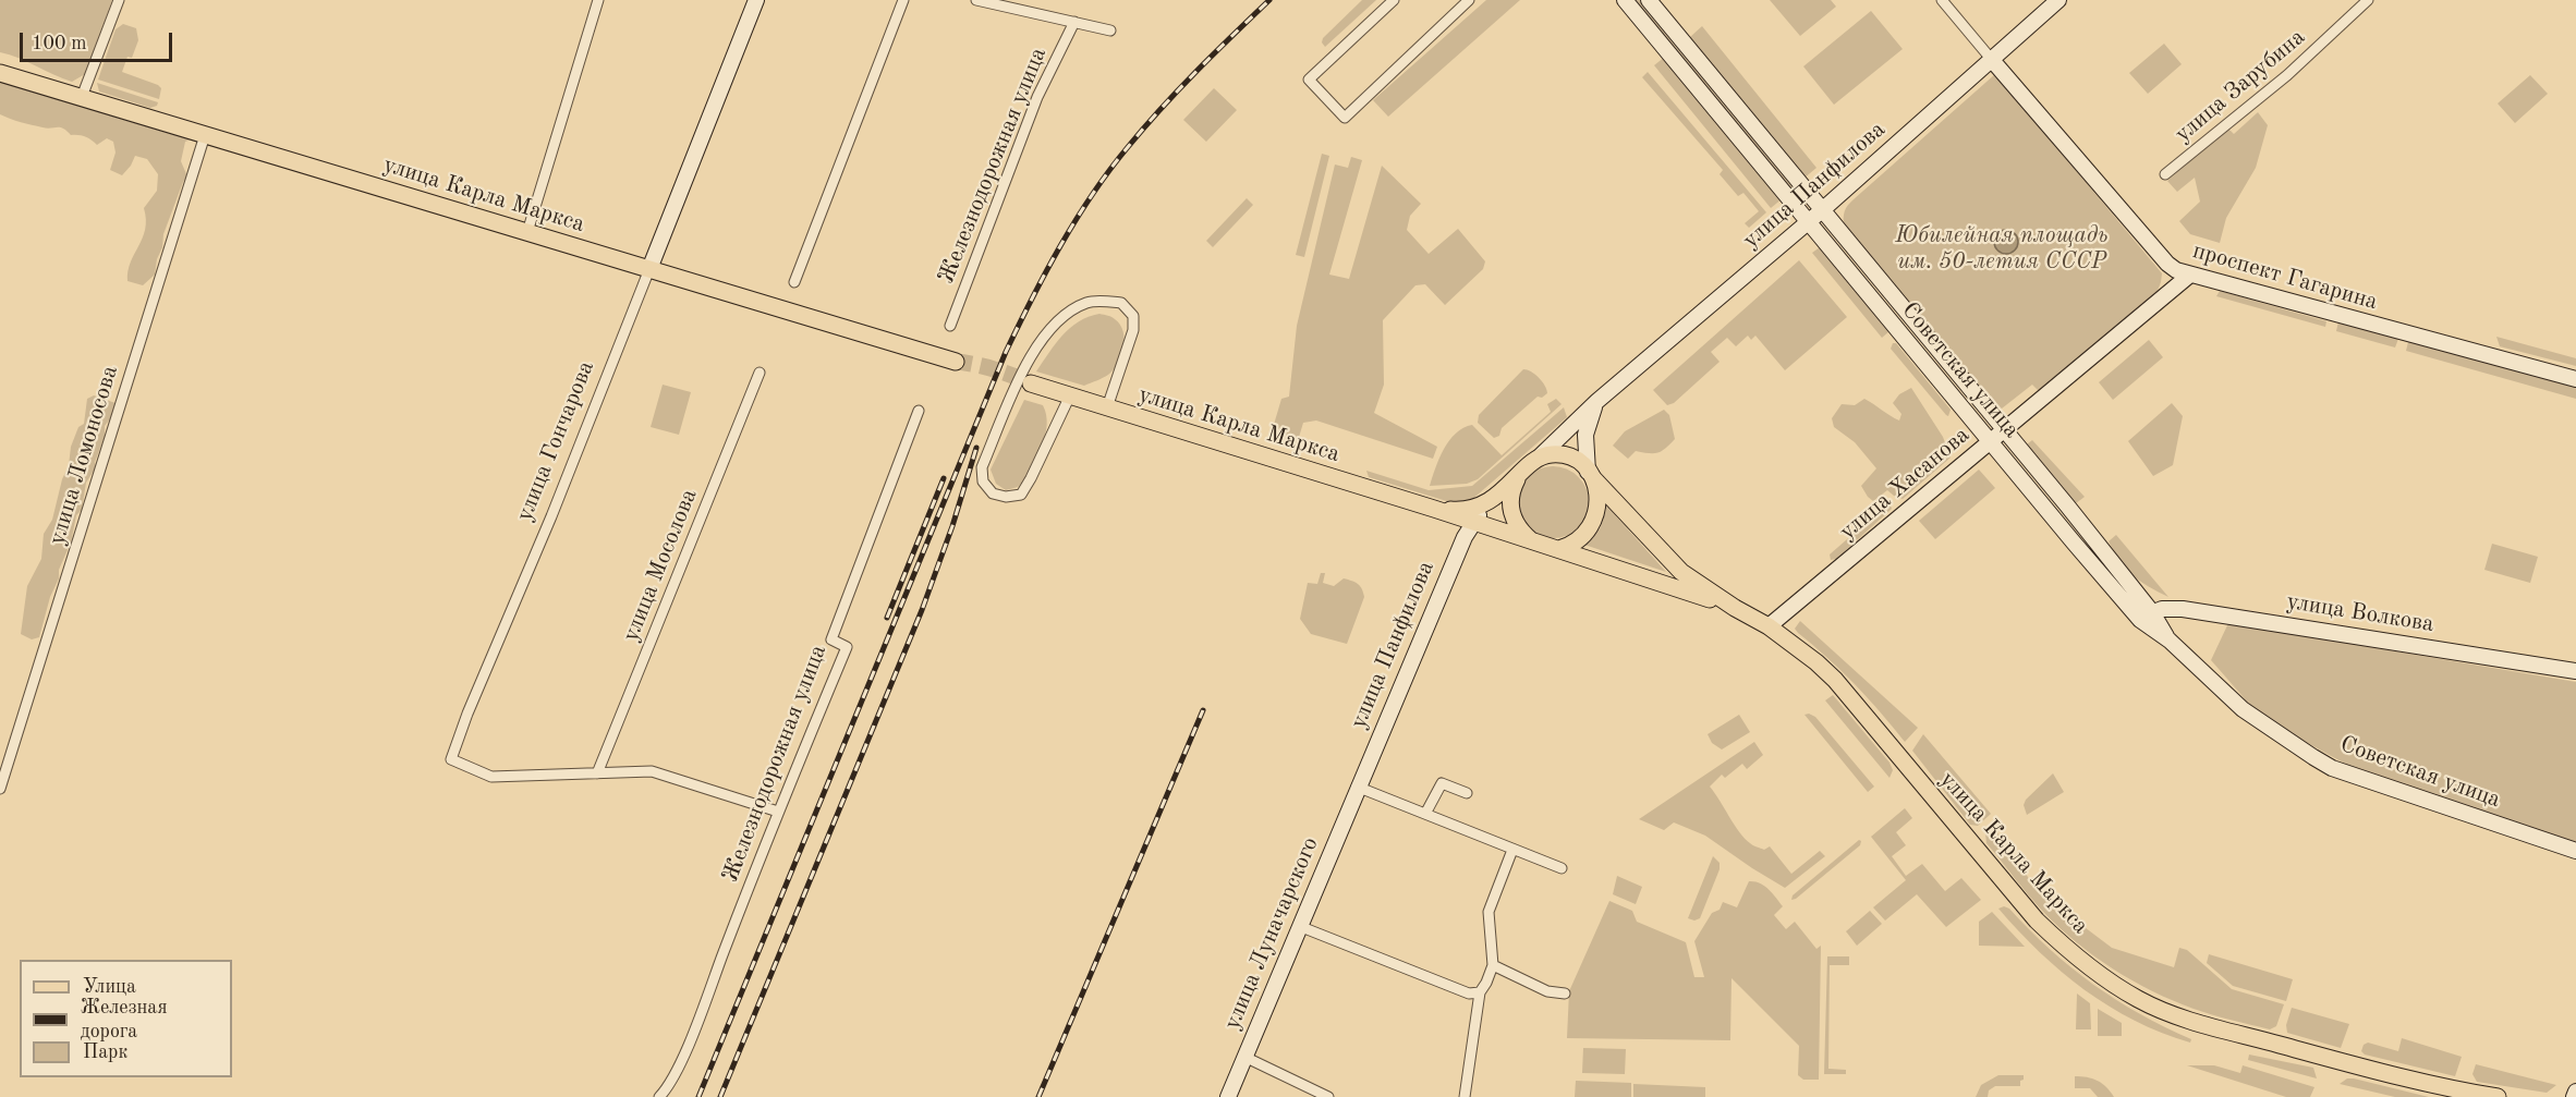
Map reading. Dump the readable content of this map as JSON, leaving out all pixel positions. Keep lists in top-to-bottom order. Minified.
{"streets":{"main road":["улица Карла Маркса"],"street":["улица Зарубина","Железнодорожная улица","улица Панфилова","проспект Гагарина","Советская улица","улица Гончарова","улица Ломоносова","улица Хасанова","улица Мосолова","улица Волкова","улица Луначарского"]},"crossings":[["улица Панфилова","улица Карла Маркса"],["улица Панфилова","проспект Гагарина"],["улица Панфилова","Советская улица"],["улица Панфилова","улица Луначарского"],["улица Карла Маркса","улица Гончарова"],["улица Карла Маркса","улица Ломоносова"],["улица Карла Маркса","улица Хасанова"],["проспект Гагарина","улица Хасанова"],["Советская улица","улица Хасанова"],["Советская улица","улица Волкова"],["улица Гончарова","улица Мосолова"]],"parks":["Юбилейная площадь им. 50-летия СССР"],"legend":["Улица","Железная дорога","Парк"],"scale_bar":"100 m"}
